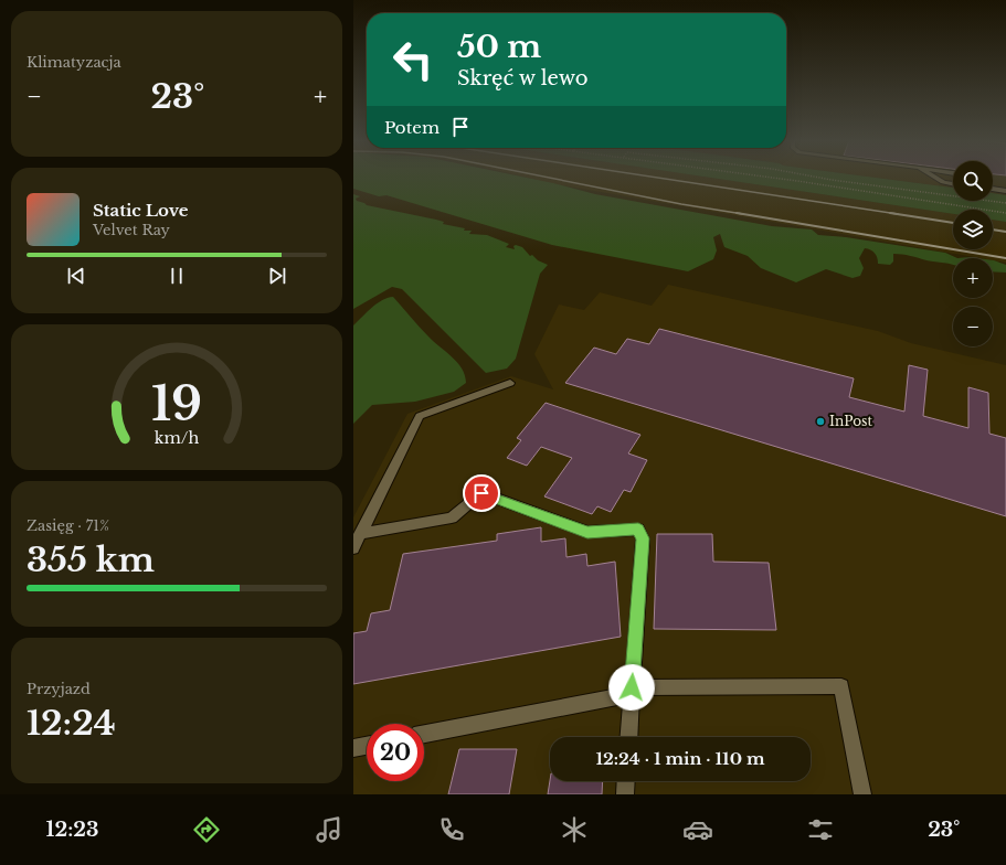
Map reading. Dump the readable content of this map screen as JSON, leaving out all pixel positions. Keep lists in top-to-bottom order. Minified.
{"places":["InPost"],"page":{"tile":["Klimatyzacja",["Zasięg · 71%","355 km"],["Przyjazd","12:24"]],"turn":["50 m","Skręć w lewo"],"heat":["−","23°","+"],"then":"Potem","map_buttons":["+","−"],"song":["Static Love","Velvet Ray"],"limit":"20","trip":"12:24 · 1 min · 110 m","tabs":["12:23","23°"],"gauge":["19","km/h"]}}
